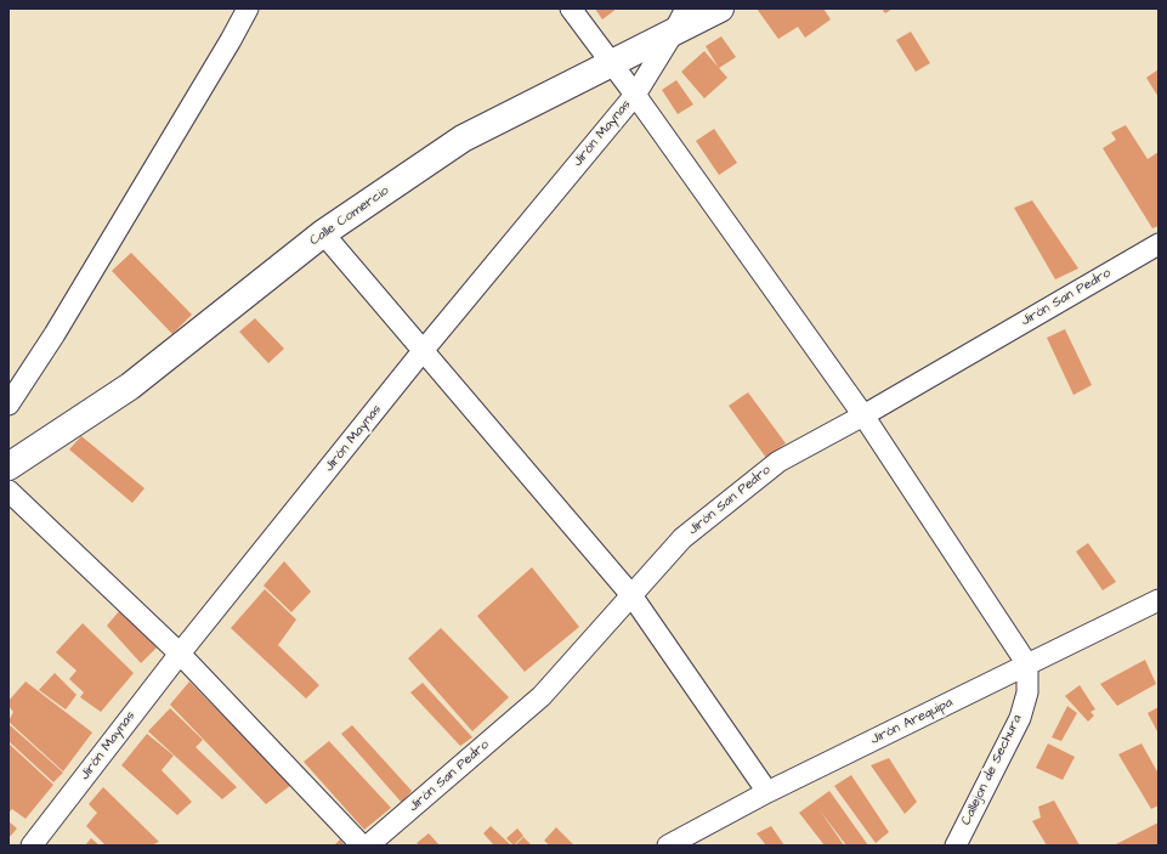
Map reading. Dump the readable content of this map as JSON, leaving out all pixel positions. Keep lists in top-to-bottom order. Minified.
{"streets":{"street":["Jirón Maynas","Calle Comercio","Jirón San Pedro","Jirón Arequipa","Callejon de Sechura"]},"crossings":[["Jirón Maynas","Calle Comercio"],["Jirón Arequipa","Callejon de Sechura"]]}
